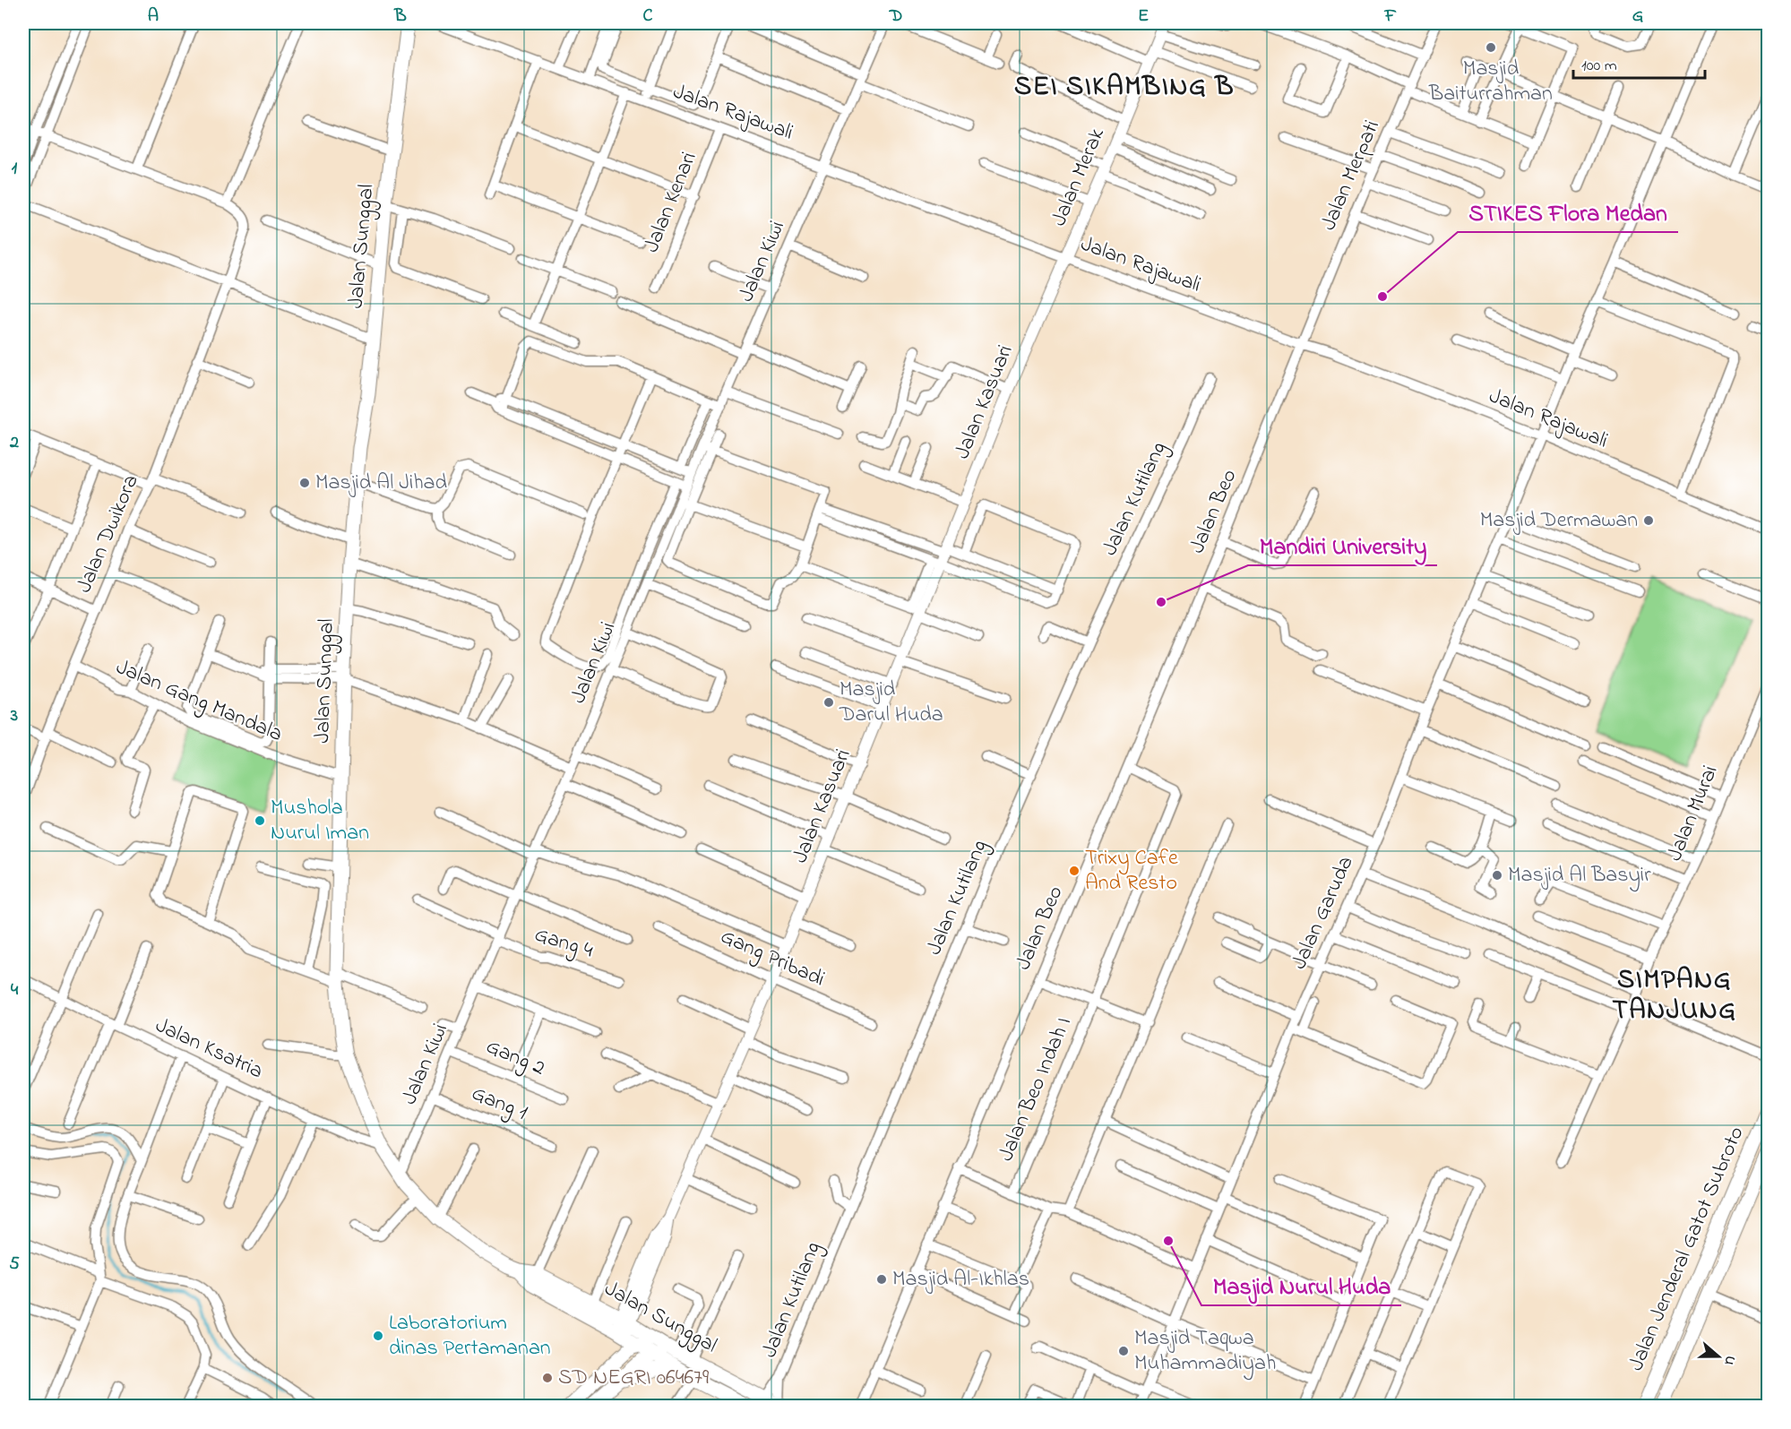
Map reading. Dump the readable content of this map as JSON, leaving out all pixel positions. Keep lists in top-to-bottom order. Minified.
{"streets":{"main road":["Jalan Sunggal","Jalan Jenderal Gatot Subroto"],"street":["Jalan Rajawali","Jalan Merpati","Jalan Merak","Jalan Kenari","Jalan Kiwi","Jalan Kasuari","Jalan Kutilang","Jalan Beo","Jalan Dwikora","Jalan Gang Mandala","Jalan Murai","Jalan Garuda","Gang 4","Gang Pribadi","Jalan Ksatria","Gang 2","Jalan Beo Indah I","Gang 1"]},"crossings":[["Jalan Rajawali","Jalan Merpati"],["Jalan Rajawali","Jalan Merak"],["Jalan Rajawali","Jalan Kenari"],["Jalan Rajawali","Jalan Kiwi"],["Jalan Rajawali","Jalan Kasuari"],["Jalan Rajawali","Jalan Beo"],["Jalan Rajawali","Jalan Garuda"],["Jalan Merpati","Jalan Beo"],["Jalan Merak","Jalan Kasuari"],["Jalan Sunggal","Jalan Kiwi"],["Jalan Sunggal","Jalan Kasuari"],["Jalan Sunggal","Jalan Kutilang"],["Jalan Sunggal","Jalan Gang Mandala"],["Jalan Sunggal","Jalan Ksatria"],["Jalan Kiwi","Gang 4"],["Jalan Kiwi","Gang 2"],["Jalan Kiwi","Gang 1"],["Jalan Kasuari","Gang Pribadi"],["Jalan Beo","Jalan Beo Indah I"],["Jalan Dwikora","Jalan Gang Mandala"]],"districts":["SEI SIKAMBING B","SIMPANG TANJUNG"],"places":["Masjid Baiturrahman","STIKES Flora Medan","Masjid Al Jihad","Masjid Dermawan","Mandiri University","Masjid Darul Huda","Mushola Nurul Iman","Trixy Cafe And Resto","Masjid Al Basyir","Masjid Nurul Huda","Masjid Al-Ikhlas","Laboratorium dinas Pertamanan","Masjid Taqwa Muhammadiyah","SD NEGRI 064679"],"scale_bar":"100 m","north":"right","grid":{"columns":["A","B","C","D","E","F","G"],"rows":["1","2","3","4","5"]}}
